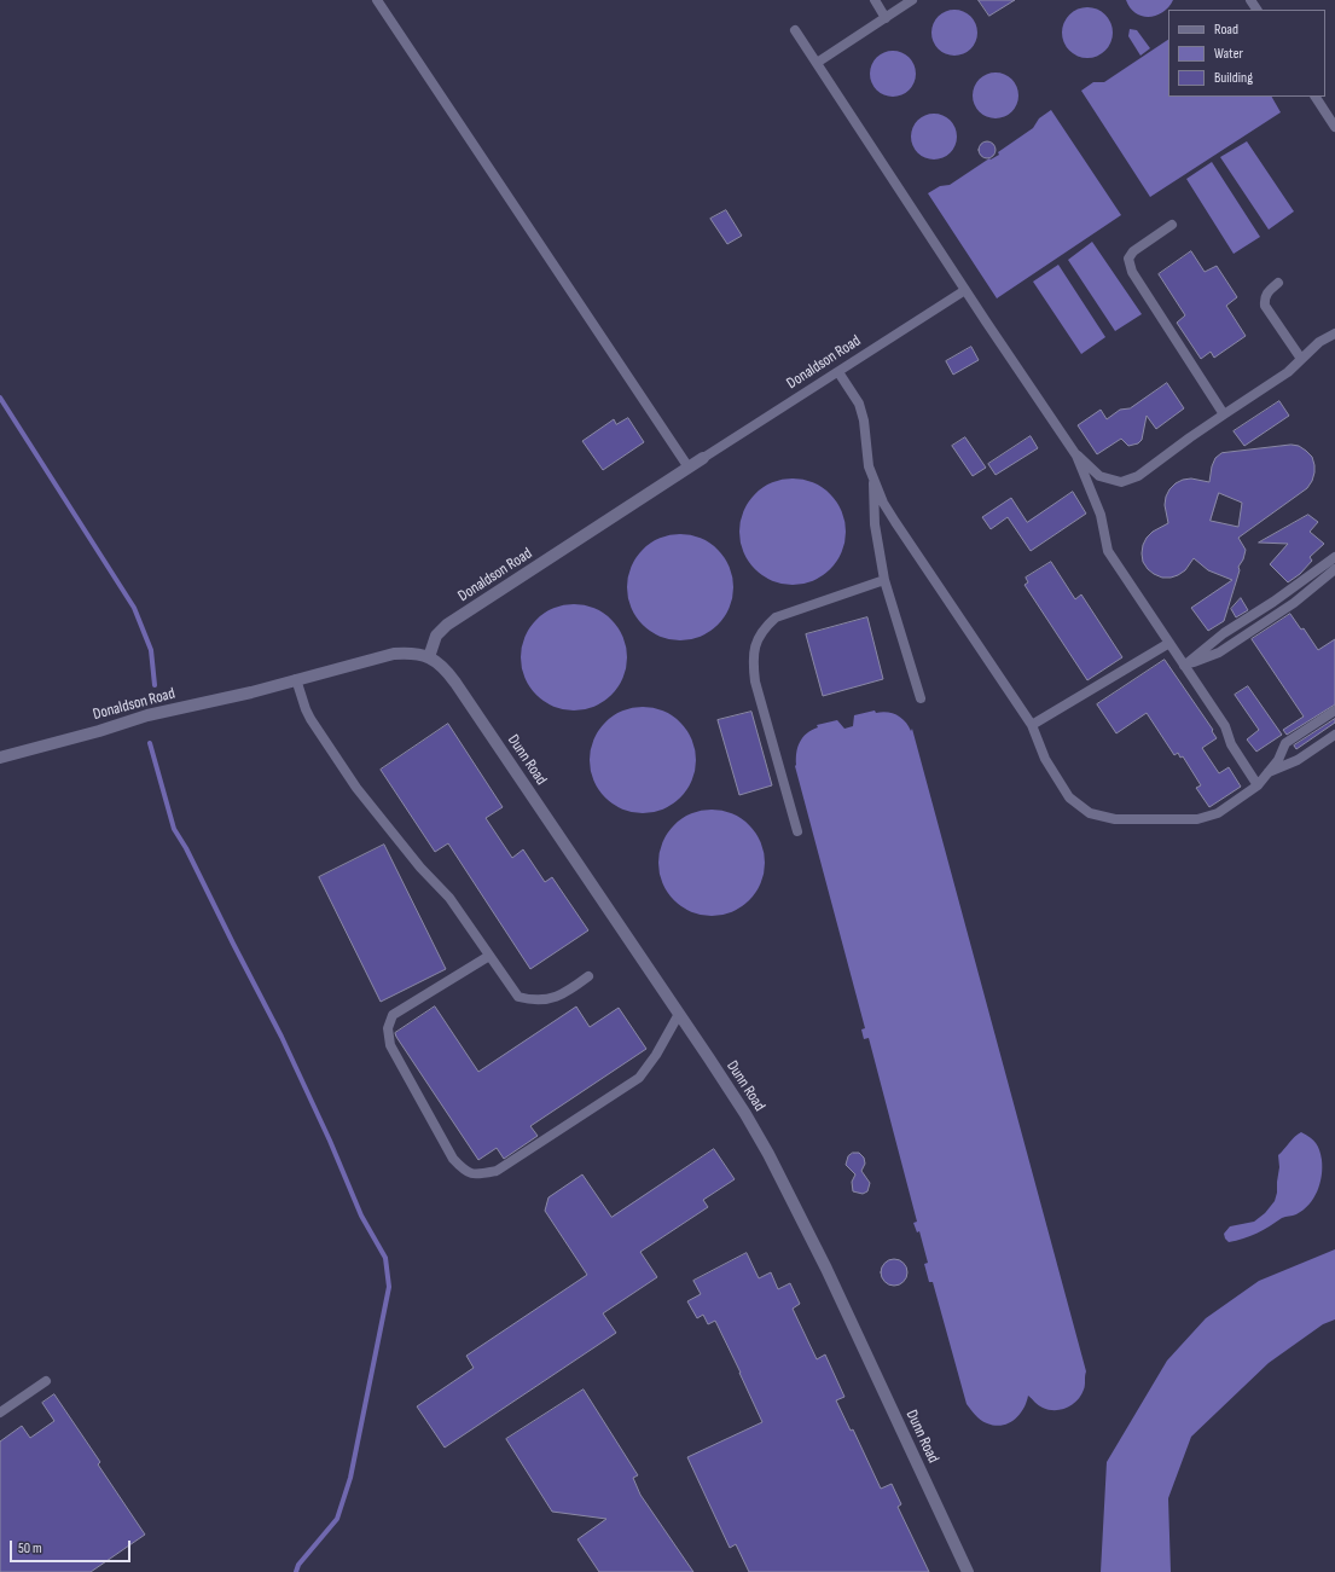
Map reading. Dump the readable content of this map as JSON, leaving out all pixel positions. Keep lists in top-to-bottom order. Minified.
{"streets":{"street":["Donaldson Road","Dunn Road"]},"crossings":[["Donaldson Road","Dunn Road"]],"legend":["Road","Water","Building"],"scale_bar":"50 m"}
